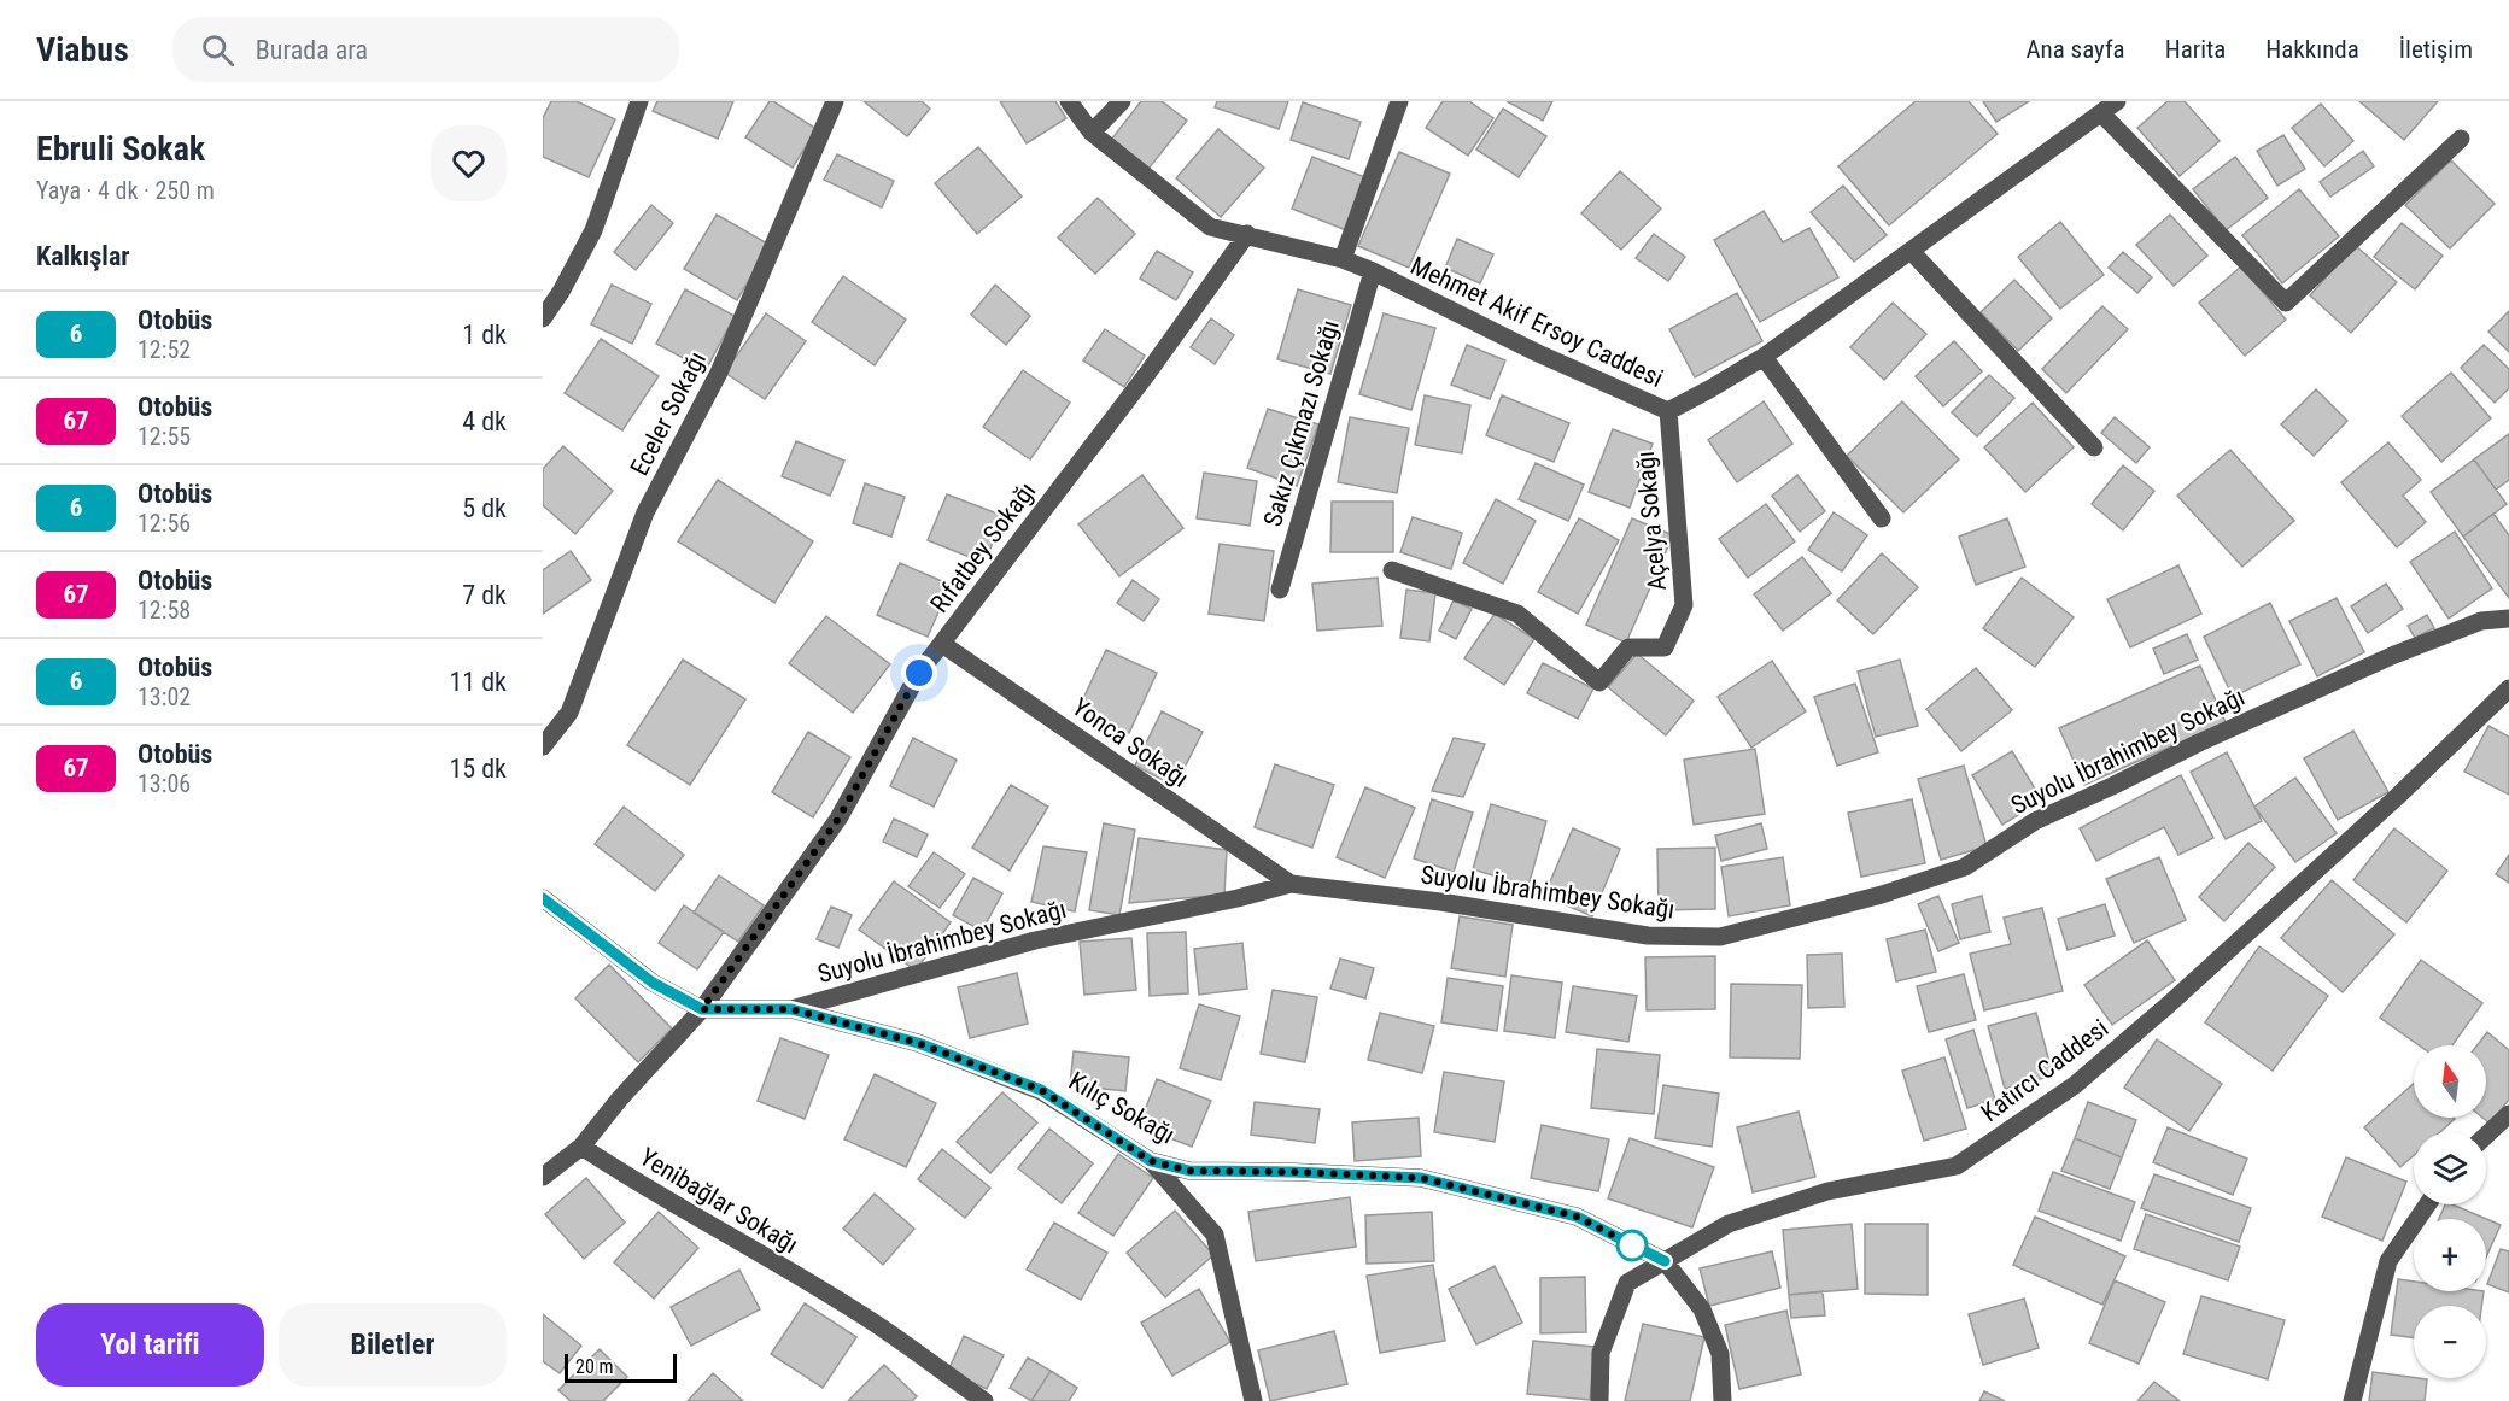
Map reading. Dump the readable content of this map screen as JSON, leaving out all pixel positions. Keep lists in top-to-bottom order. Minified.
{"streets":{"street":["Mehmet Akif Ersoy Caddesi","Eceler Sokağı","Sakız Çıkmazı Sokağı","Açelya Sokağı","Rıfatbey Sokağı","Yonca Sokağı","Suyolu İbrahimbey Sokağı","Katırcı Caddesi","Kılıç Sokağı","Yenibağlar Sokağı"]},"crossings":[["Mehmet Akif Ersoy Caddesi","Sakız Çıkmazı Sokağı"],["Mehmet Akif Ersoy Caddesi","Açelya Sokağı"],["Mehmet Akif Ersoy Caddesi","Rıfatbey Sokağı"],["Rıfatbey Sokağı","Yonca Sokağı"],["Rıfatbey Sokağı","Kılıç Sokağı"],["Yonca Sokağı","Suyolu İbrahimbey Sokağı"],["Suyolu İbrahimbey Sokağı","Kılıç Sokağı"],["Katırcı Caddesi","Kılıç Sokağı"]],"lines":["bus line 6"],"scale_bar":"20 m","north":"top","page":{"header":"Viabus","search":"Burada ara","nav":["Ana sayfa","Harita","Hakkında","İletişim"],"heading":[["Ebruli Sokak","Yaya · 4 dk · 250 m"],"Kalkışlar"],"list":[{"mark":"6","name":"Otobüs","note":"12:52","value":"1 dk"},{"mark":"67","name":"Otobüs","note":"12:55","value":"4 dk"},{"mark":"6","name":"Otobüs","note":"12:56","value":"5 dk"},{"mark":"67","name":"Otobüs","note":"12:58","value":"7 dk"},{"mark":"6","name":"Otobüs","note":"13:02","value":"11 dk"},{"mark":"67","name":"Otobüs","note":"13:06","value":"15 dk"}],"map_buttons":["+","−"],"buttons":["Yol tarifi","Biletler"],"scale":"20 m"}}
